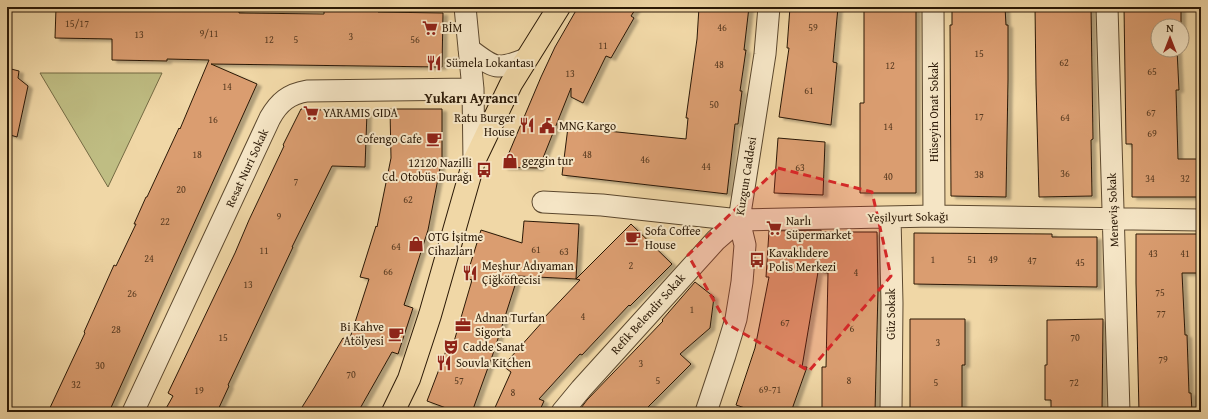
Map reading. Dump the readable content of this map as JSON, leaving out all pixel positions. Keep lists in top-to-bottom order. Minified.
{"streets":{"street":["Hüseyin Onat Sokak","Resat Nuri Sokak","Kuzgun Caddesi","Meneviş Sokak","Yeşilyurt Sokağı","Refik Belendir Sokak","Güz Sokak"]},"crossings":[["Hüseyin Onat Sokak","Yeşilyurt Sokağı"],["Kuzgun Caddesi","Yeşilyurt Sokağı"],["Kuzgun Caddesi","Refik Belendir Sokak"],["Meneviş Sokak","Yeşilyurt Sokağı"],["Yeşilyurt Sokağı","Refik Belendir Sokak"],["Yeşilyurt Sokağı","Güz Sokak"]],"districts":["Yukarı Ayrancı"],"places":{"supermarket":["BİM","YARAMIS GIDA","Narlı Süpermarket"],"restaurant":["Sümela Lokantası","Ratu Burger House","Meşhur Adıyaman Çiğköftecisi","Souvla Kitchen"],"public building":["MNG Kargo"],"cafe":["Cofengo Cafe","Sofa Coffee House","Bi Kahve Atölyesi"],"shop":["gezgin tur","OTG İşitme Cihazları"],"bus stop":["12120 Nazilli Cd. Otobüs Durağı","Kavaklıdere Polis Merkezi"],"office":["Adnan Turfan Sigorta"],"theatre":["Cadde Sanat"]},"house_numbers":["15/17","46","59","9/11","13","3","12","5","56","11","15","62","48","12","65","13","14","61","50","67","17","64","16","14","69","18","48","46","44","63","36","38","40","34","32","7","20","62","9","22","64","61","11","63","43","41","24","1","51","49","47","45","2","66","4","13","75","26","1","77","4","67","6","28","15","70","3","79","3","30","70","57","5","8","5","72","32","69-71","19","8"],"north":"top"}
